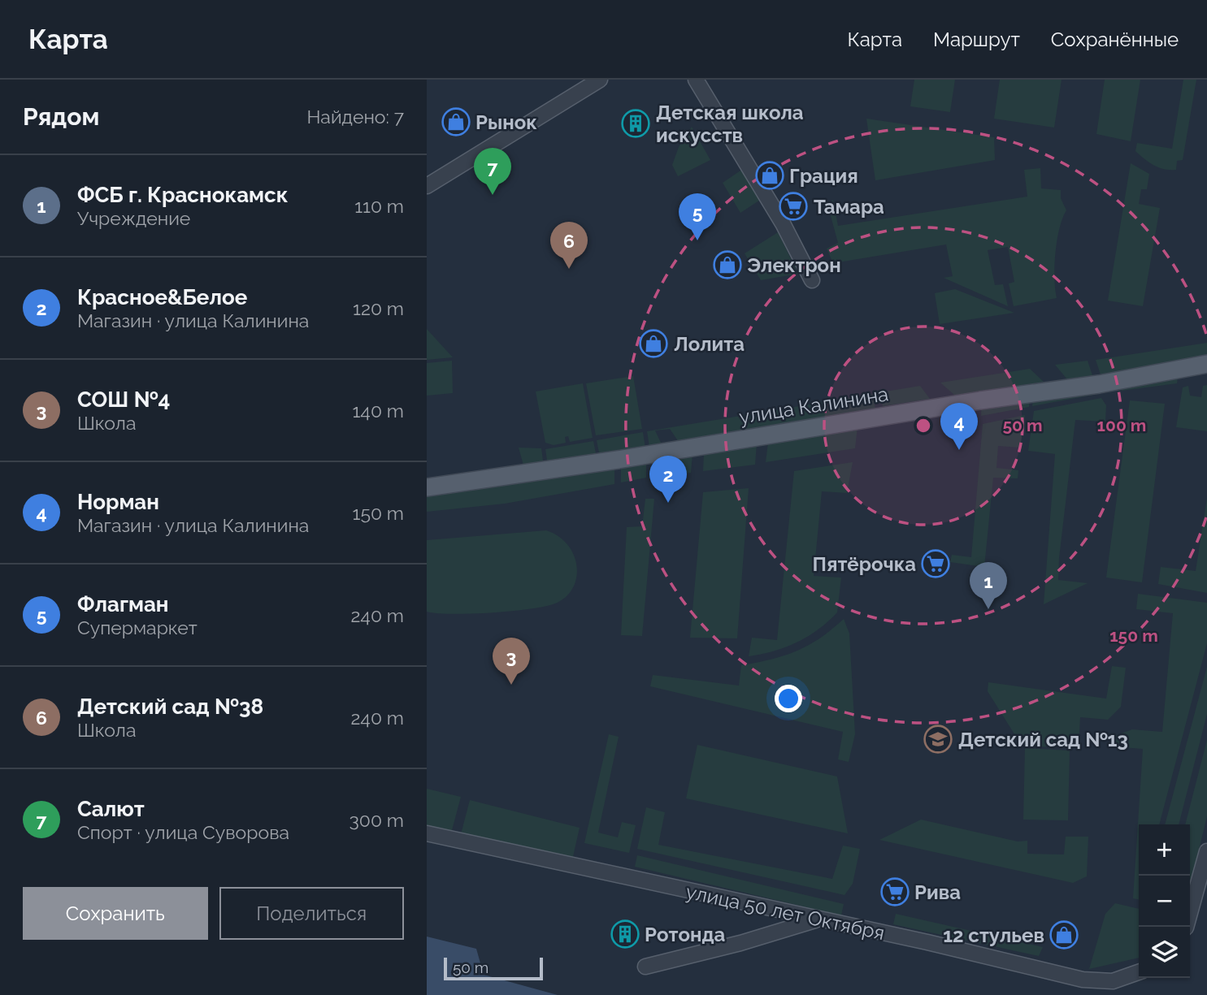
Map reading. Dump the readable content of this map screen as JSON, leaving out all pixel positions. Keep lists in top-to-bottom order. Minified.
{"streets":{"main road":["улица Калинина"],"street":["улица 50 лет Октября"]},"places":{"shop":["Рынок","Грация","Электрон","Лолита","12 стульев"],"building":["Детская школа искусств","Ротонда"],"supermarket":["Тамара","Пятёрочка","Рива"],"school or university":["Детский сад №13"]},"scale_bar":"50 m","page":{"header":"Карта","nav":["Карта","Маршрут","Сохранённые"],"heading":["Рядом","Найдено: 7"],"pins":["7","5","6","4","2","1","3"],"list":[{"mark":"1","name":"ФСБ г. Краснокамск","note":"Учреждение","value":"110 m"},{"mark":"2","name":"Красное&Белое","note":"Магазин · улица Калинина","value":"120 m"},{"mark":"3","name":"СОШ №4","note":"Школа","value":"140 m"},{"mark":"4","name":"Норман","note":"Магазин · улица Калинина","value":"150 m"},{"mark":"5","name":"Флагман","note":"Супермаркет","value":"240 m"},{"mark":"6","name":"Детский сад №38","note":"Школа","value":"240 m"},{"mark":"7","name":"Салют","note":"Спорт · улица Суворова","value":"300 m"}],"map_buttons":["+","−"],"buttons":["Сохранить","Поделиться"],"scale":"50 m"},"rings":["50 m","100 m","150 m"]}
